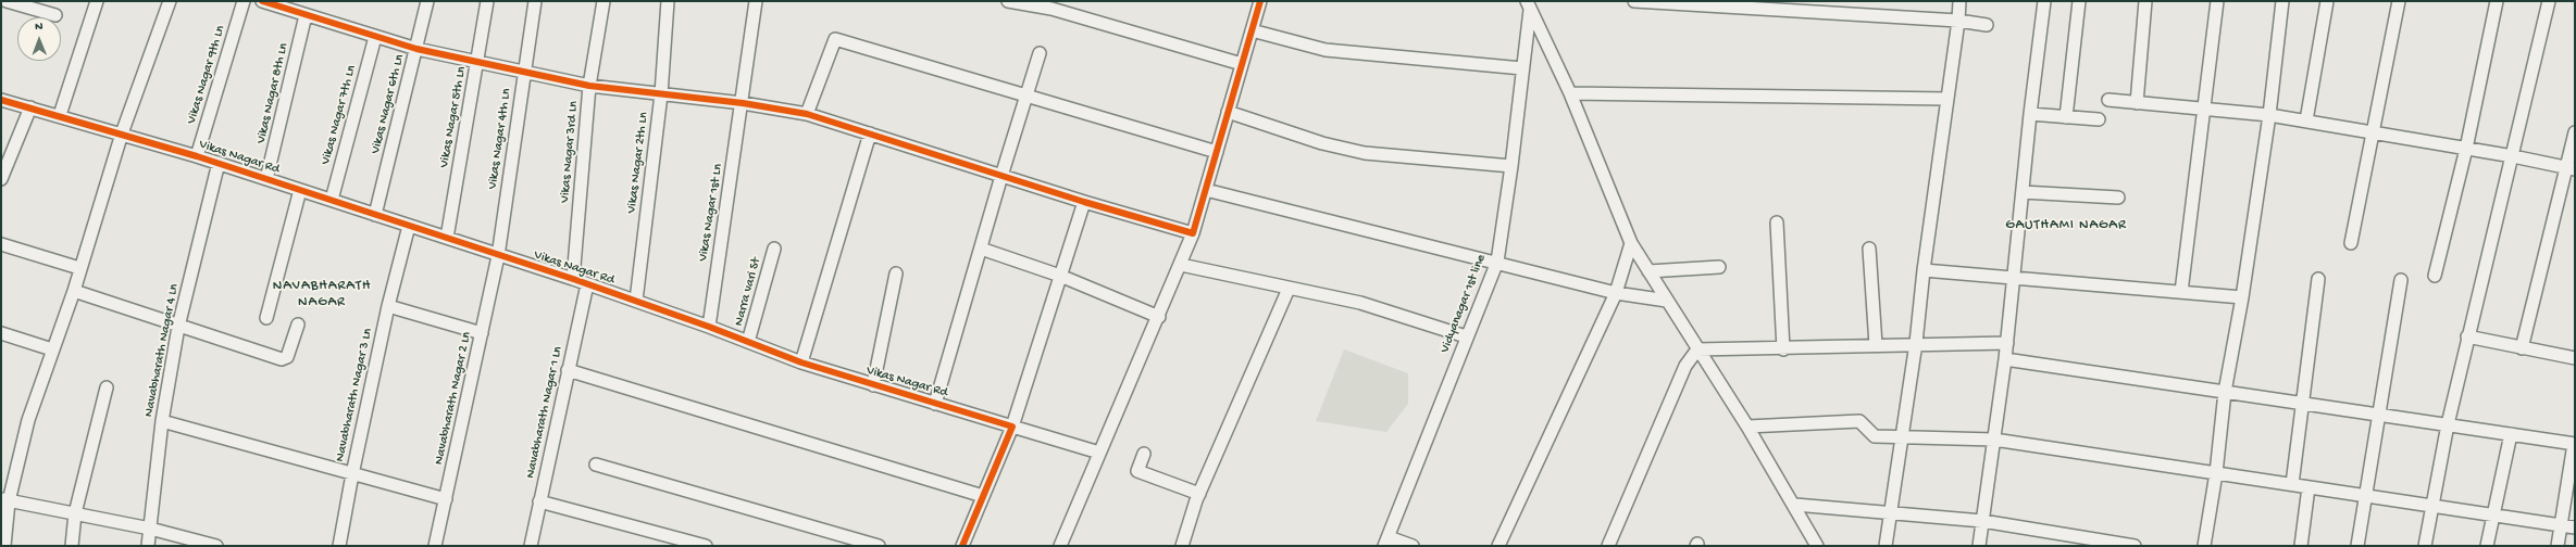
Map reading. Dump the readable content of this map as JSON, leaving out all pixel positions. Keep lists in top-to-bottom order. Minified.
{"streets":{"street":["Vikas Nagar 9th Ln","Vikas Nagar 8th Ln","Vikas Nagar 6th Ln","Vikas Nagar 7th Ln","Vikas Nagar 5th Ln","Vikas Nagar 4th Ln","Vikas Nagar 3rd Ln","Vikas Nagar Rd","Vikas Nagar 2th Ln","Vikas Nagar 1st Ln","Narra vari St","Vidyanagar 1st line","Navabharath Nagar 4 Ln","Navabharath Nagar 3 Ln","Navabharath Nagar 2 Ln","Navabharath Nagar 1 Ln"]},"crossings":[["Vikas Nagar 9th Ln","Vikas Nagar Rd"],["Vikas Nagar 8th Ln","Vikas Nagar Rd"],["Vikas Nagar 6th Ln","Vikas Nagar Rd"],["Vikas Nagar 7th Ln","Vikas Nagar Rd"],["Vikas Nagar 5th Ln","Vikas Nagar Rd"],["Vikas Nagar 4th Ln","Vikas Nagar Rd"],["Vikas Nagar 4th Ln","Navabharath Nagar 2 Ln"],["Vikas Nagar 3rd Ln","Vikas Nagar Rd"],["Vikas Nagar Rd","Vikas Nagar 2th Ln"],["Vikas Nagar Rd","Vikas Nagar 1st Ln"],["Vikas Nagar Rd","Narra vari St"],["Vikas Nagar Rd","Navabharath Nagar 4 Ln"],["Vikas Nagar Rd","Navabharath Nagar 3 Ln"],["Vikas Nagar Rd","Navabharath Nagar 2 Ln"],["Vikas Nagar Rd","Navabharath Nagar 1 Ln"]],"districts":["GAUTHAMI NAGAR","NAVABHARATH NAGAR"],"north":"top"}
